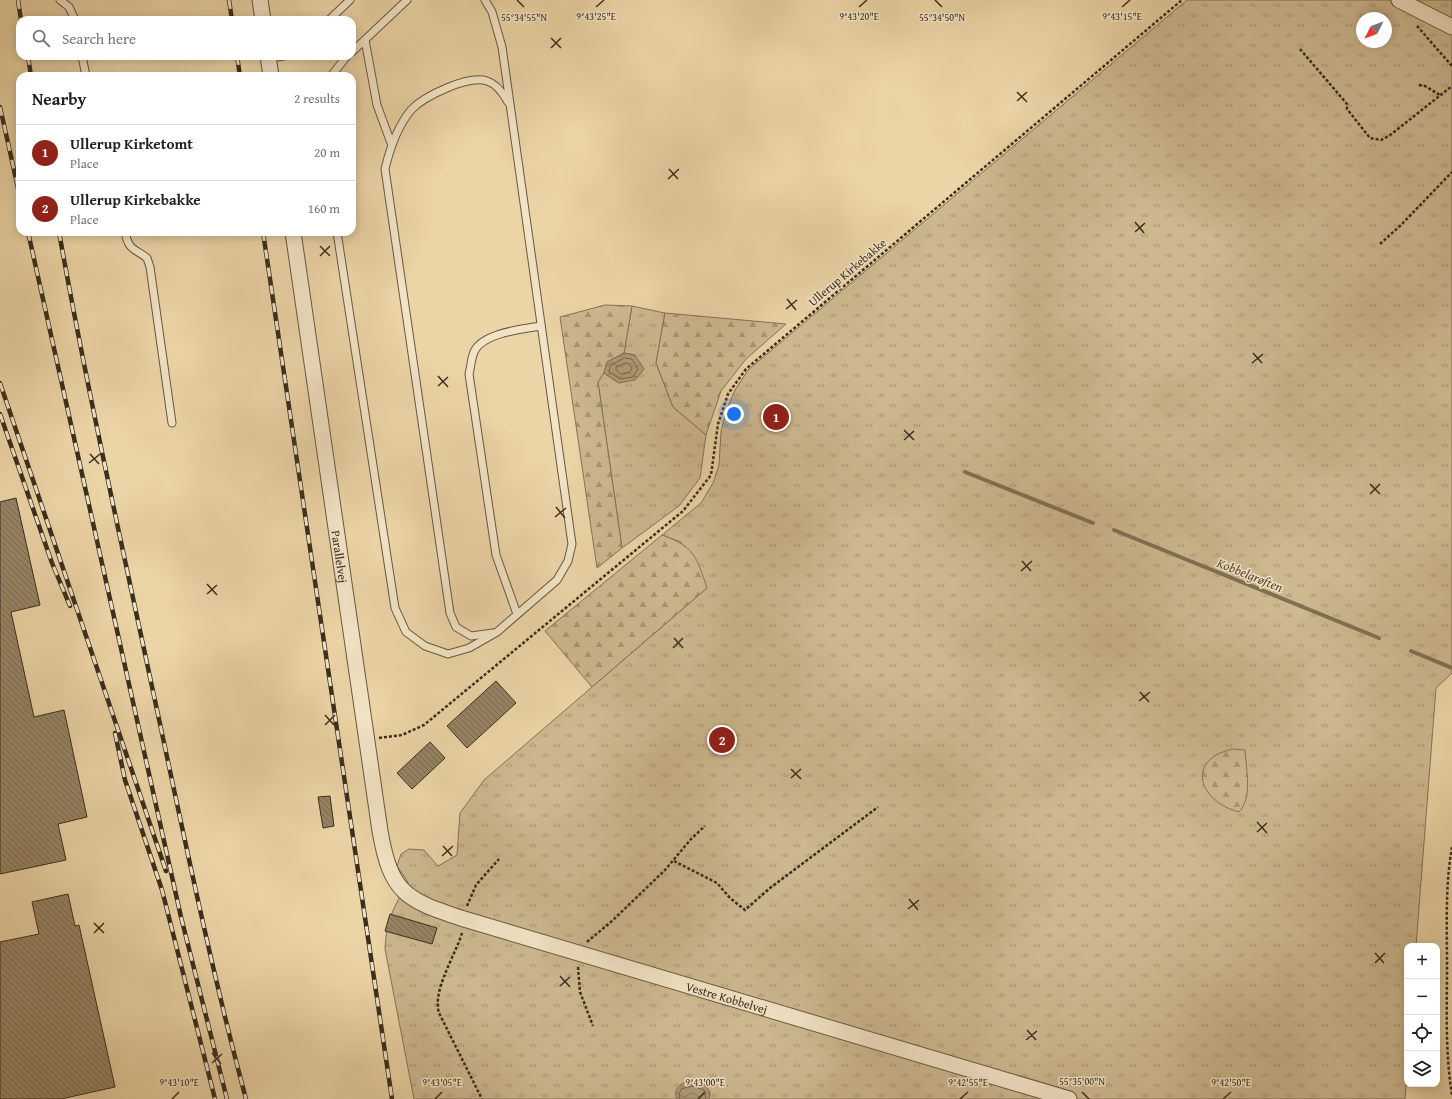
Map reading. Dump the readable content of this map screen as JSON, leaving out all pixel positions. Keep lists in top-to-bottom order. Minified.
{"streets":{"street":["Parallelvej","Vestre Kobbelvej"],"path":["Ullerup Kirkebakke"]},"crossings":[["Ullerup Kirkebakke","Parallelvej"],["Parallelvej","Vestre Kobbelvej"]],"water":["Kobbelgrøften"],"north":"bottom left","page":{"search":"Search here","heading":["Nearby","2 results"],"list":[{"mark":"1","name":"Ullerup Kirketomt","note":"Place","value":"20 m"},{"mark":"2","name":"Ullerup Kirkebakke","note":"Place","value":"160 m"}],"pins":["1","2"],"map_buttons":["+","−"]},"coordinates":["9°43'25\"E","9°43'20\"E","9°43'15\"E","55°34'55\"N","55°34'50\"N","55°35'00\"N","9°43'10\"E","9°43'05\"E","9°43'00\"E","9°42'55\"E","9°42'50\"E"]}
